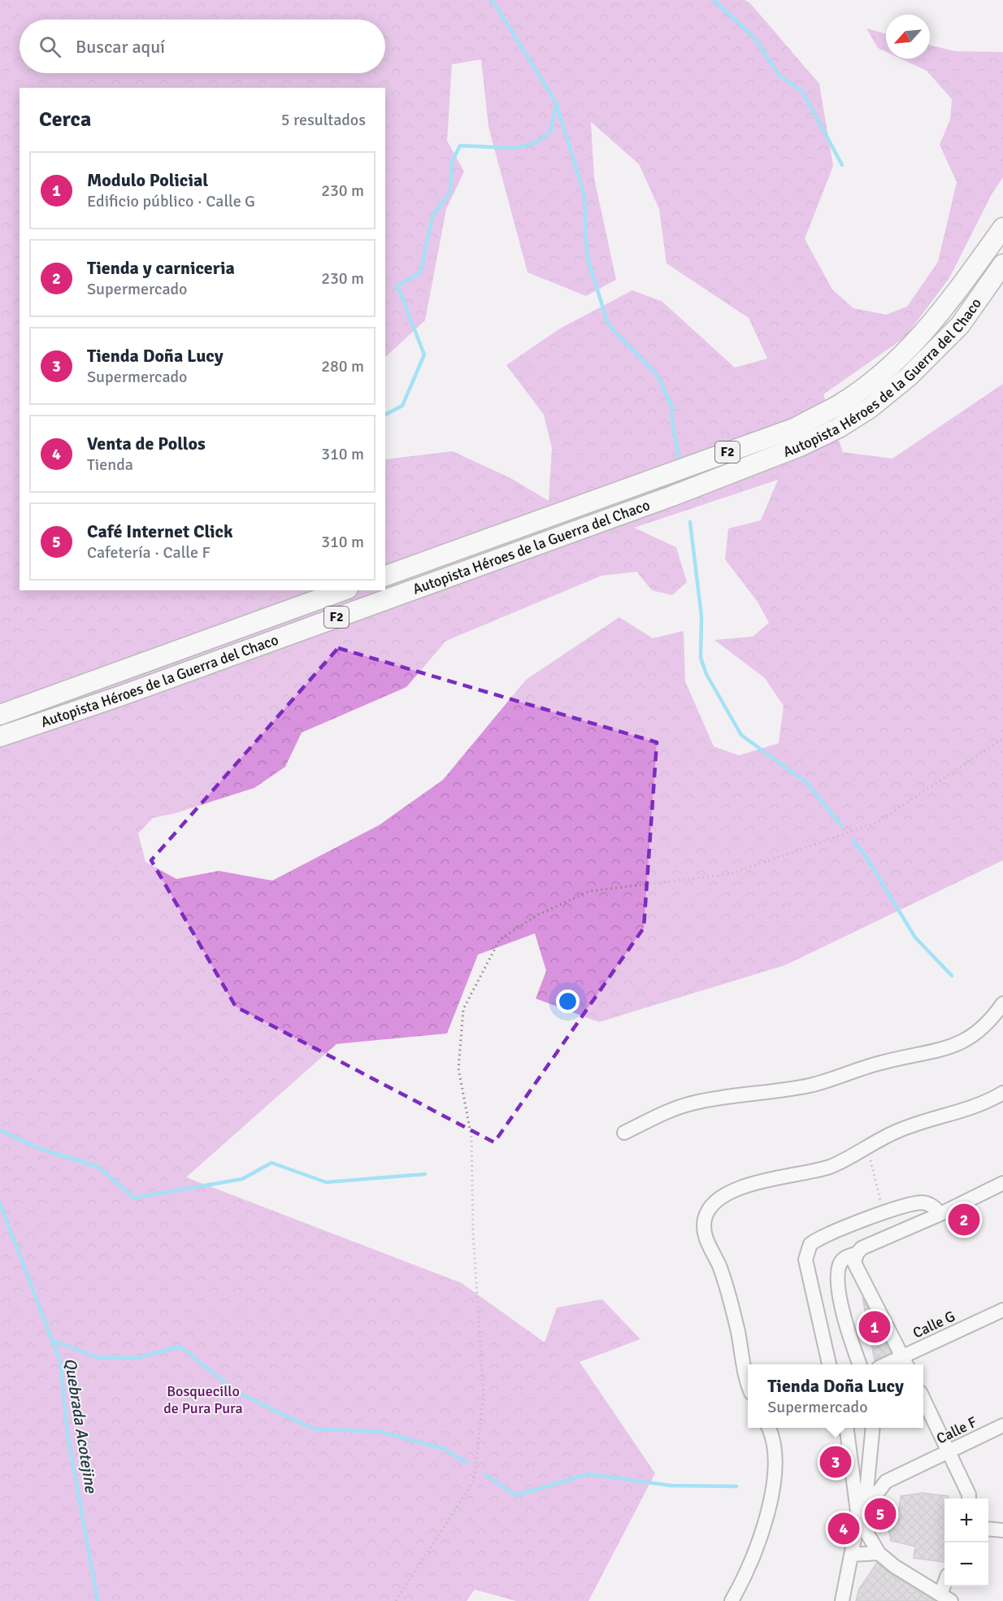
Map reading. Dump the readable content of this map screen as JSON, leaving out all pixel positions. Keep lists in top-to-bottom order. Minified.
{"streets":{"highway":["Autopista Héroes de la Guerra del Chaco","F2"],"street":["Calle G","Calle F"]},"water":["Quebrada Acotejine"],"parks":["Bosquecillo de Pura Pura"],"north":"bottom left","page":{"search":"Buscar aquí","heading":["Cerca","5 resultados"],"list":[{"mark":"1","name":"Modulo Policial","note":"Edificio público · Calle G","value":"230 m"},{"mark":"2","name":"Tienda y carniceria","note":"Supermercado","value":"230 m"},{"mark":"3","name":"Tienda Doña Lucy","note":"Supermercado","value":"280 m"},{"mark":"4","name":"Venta de Pollos","note":"Tienda","value":"310 m"},{"mark":"5","name":"Café Internet Click","note":"Cafetería · Calle F","value":"310 m"}],"pins":["2","1","3","5","4"],"popup":["Tienda Doña Lucy","Supermercado"],"map_buttons":["+","−"]}}
